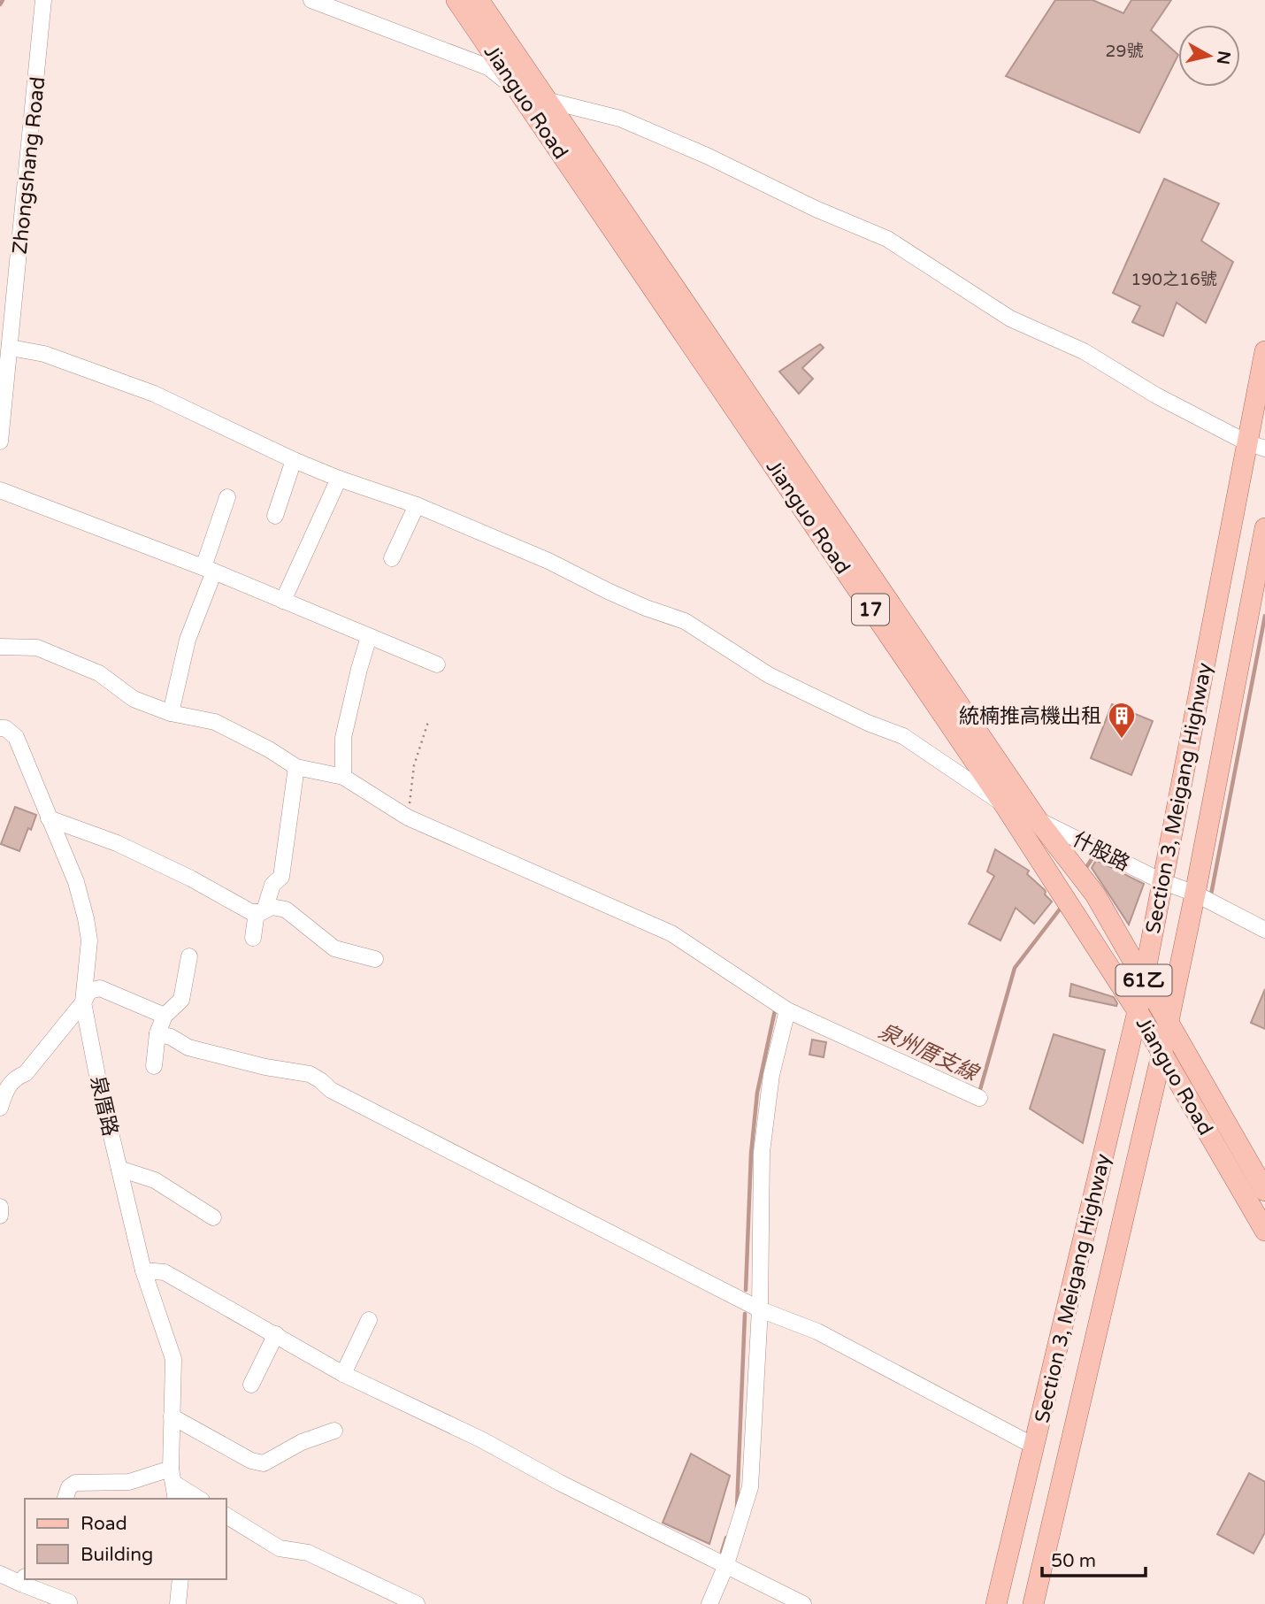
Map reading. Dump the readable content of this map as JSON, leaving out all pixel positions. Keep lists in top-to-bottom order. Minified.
{"streets":{"main road":["Jianguo Road","17","Section 3, Meigang Highway","61乙"],"street":["Zhongshang Road","什股路","泉厝路"]},"crossings":[["Jianguo Road","Section 3, Meigang Highway"],["Jianguo Road","什股路"],["Zhongshang Road","什股路"],["Section 3, Meigang Highway","什股路"]],"water":["泉州厝支線"],"places":{"building":["統楠推高機出租"]},"house_numbers":["29號","190之16號"],"legend":["Road","Building"],"scale_bar":"50 m","north":"right"}
